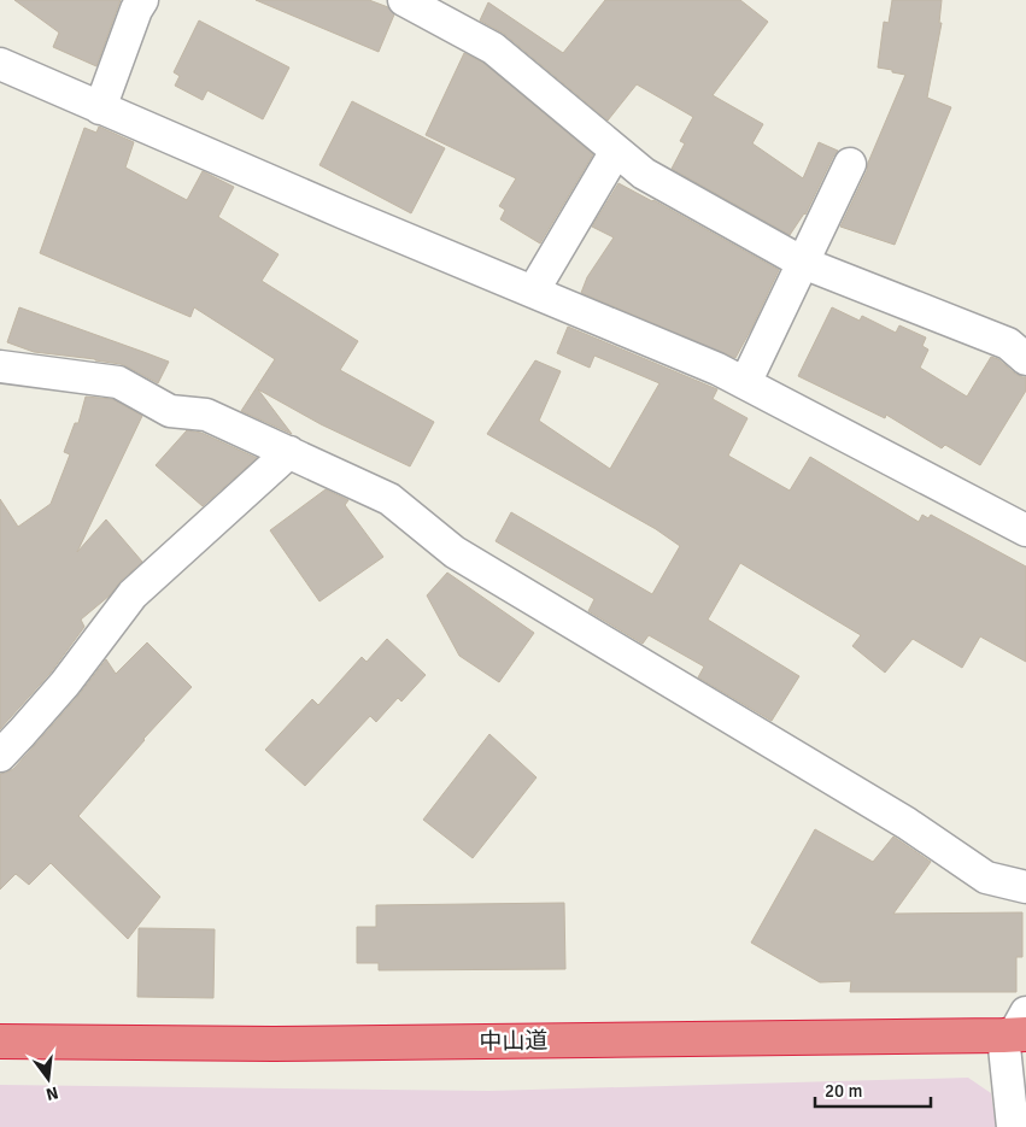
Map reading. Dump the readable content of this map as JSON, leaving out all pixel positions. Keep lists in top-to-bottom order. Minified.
{"streets":{"highway":["中山道"]},"scale_bar":"20 m","north":"bottom"}
